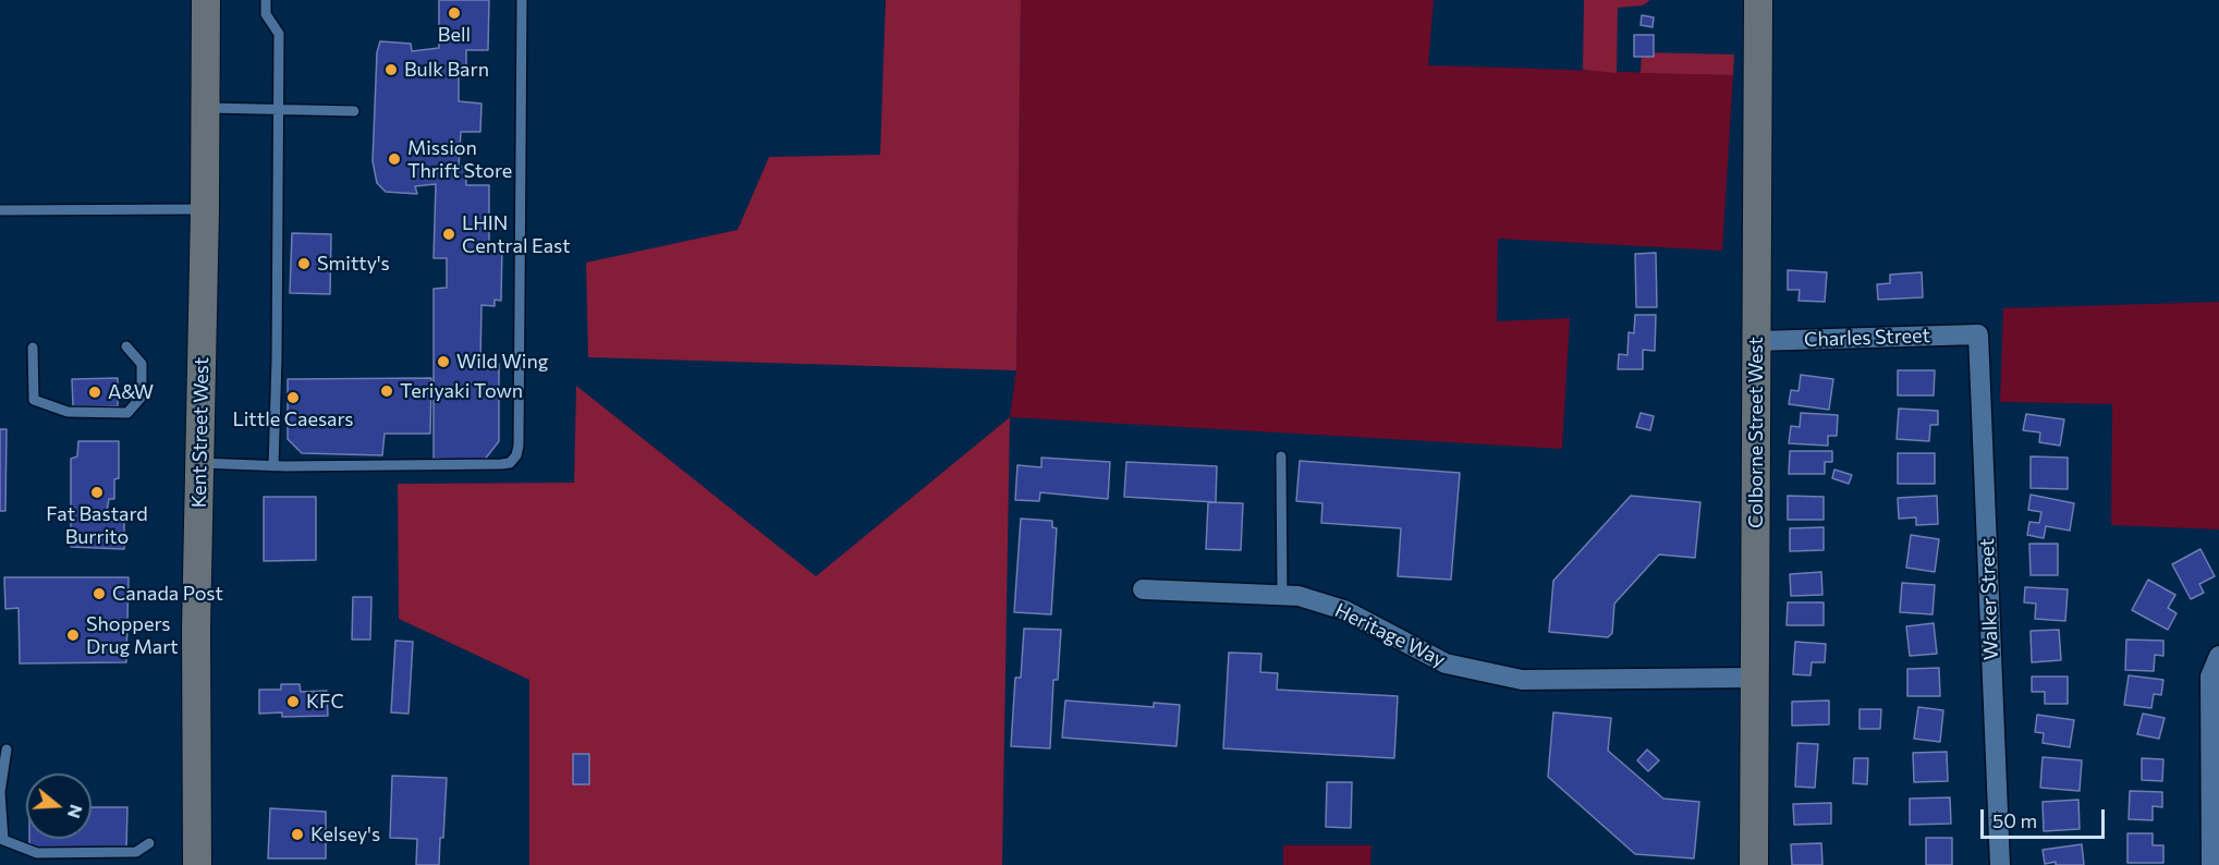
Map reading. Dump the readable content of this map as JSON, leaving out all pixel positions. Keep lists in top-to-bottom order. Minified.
{"streets":{"main road":["Kent Street West","Colborne Street West"],"street":["Charles Street","Walker Street","Heritage Way"]},"crossings":[["Charles Street","Colborne Street West"],["Charles Street","Walker Street"],["Colborne Street West","Heritage Way"]],"places":["Bell","Bulk Barn","Mission Thrift Store","LHIN Central East","Smitty's","Wild Wing","Teriyaki Town","A&W","Little Caesars","Fat Bastard Burrito","Canada Post","Shoppers Drug Mart","KFC","Kelsey's"],"scale_bar":"50 m","north":"right"}
